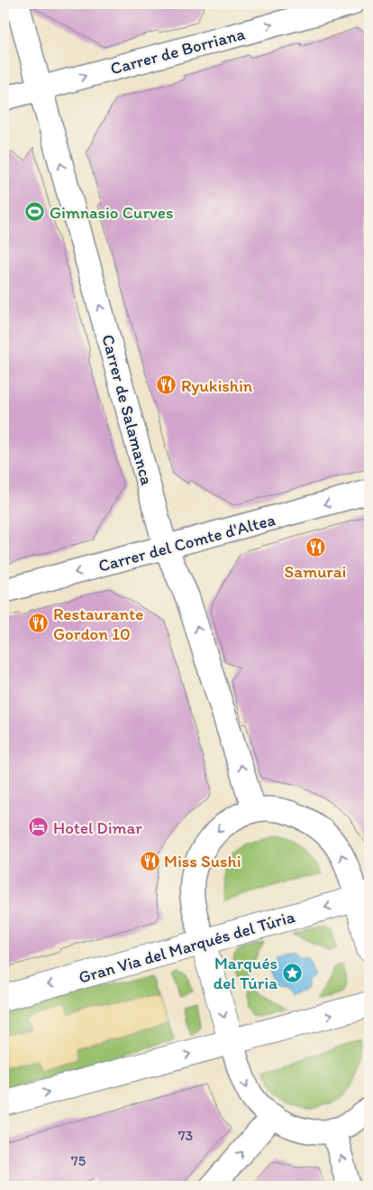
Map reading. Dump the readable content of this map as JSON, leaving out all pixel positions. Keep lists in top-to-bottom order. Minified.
{"streets":{"main road":["Gran Via del Marqués del Túria"],"street":["Carrer de Borriana","Carrer de Salamanca","Carrer del Comte d'Altea"]},"crossings":[["Carrer de Borriana","Carrer de Salamanca"],["Carrer de Salamanca","Carrer del Comte d'Altea"]],"one_way":["Carrer de Borriana","Carrer de Salamanca","Carrer del Comte d'Altea"],"places":{"sports":["Gimnasio Curves"],"restaurant":["Ryukishin","Samurai","Restaurante Gordon 10","Miss Sushi"],"hotel":["Hotel Dimar"],"place":["Marqués del Túria"]},"house_numbers":["73","75"]}
